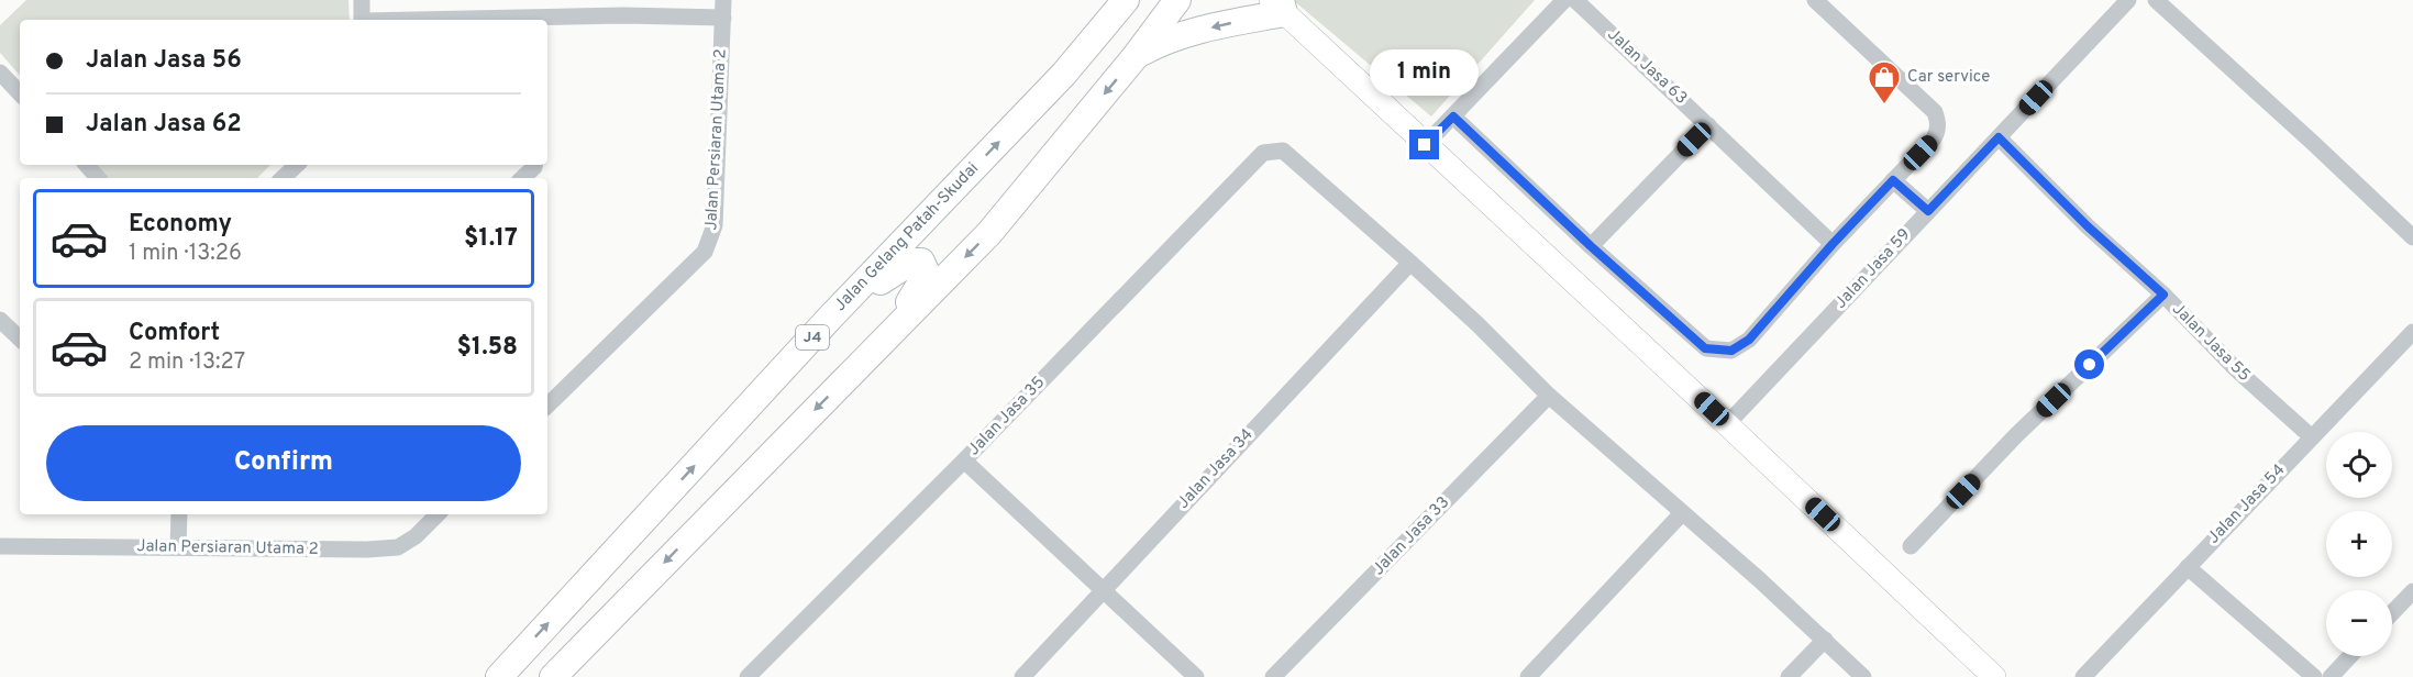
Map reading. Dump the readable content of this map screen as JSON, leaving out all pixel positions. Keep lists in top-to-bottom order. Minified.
{"streets":{"main road":["Jalan Gelang Patah-Skudai","J4"],"street":["Jalan Jasa 63","Jalan Persiaran Utama 2","Jalan Jasa 59","Jalan Jasa 55","Jalan Jasa 35","Jalan Jasa 34","Jalan Jasa 54","Jalan Jasa 33"]},"crossings":[["Jalan Jasa 59","Jalan Jasa 55"],["Jalan Jasa 55","Jalan Jasa 54"],["Jalan Jasa 35","Jalan Jasa 34"]],"places":{"shop":["Car service"]},"page":{"banner":["Jalan Jasa 56","Jalan Jasa 62"],"bubble":"1 min","list":[{"name":"Economy","note":"1 min · 13:26","value":"$1.17"},{"name":"Comfort","note":"2 min · 13:27","value":"$1.58"}],"buttons":"Confirm","map_buttons":["+","−"]}}
